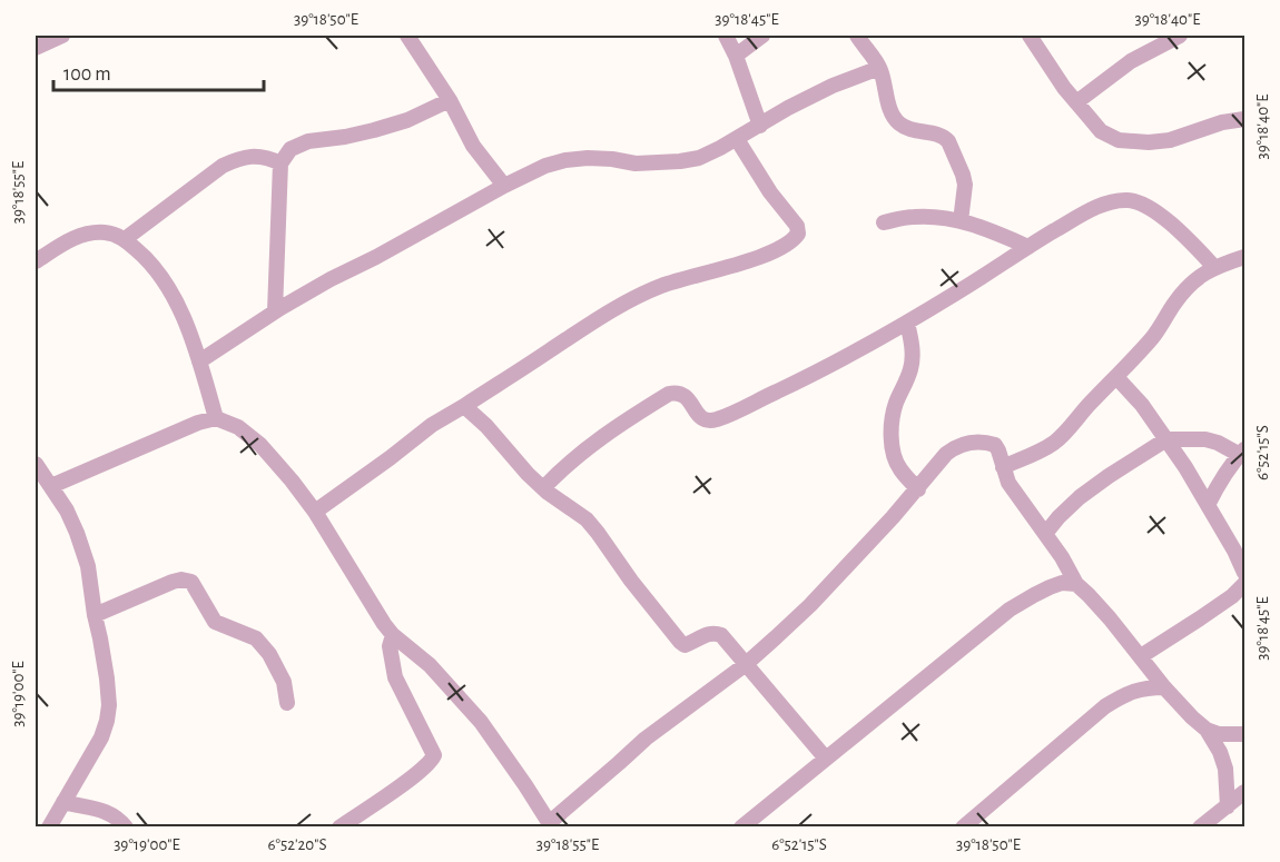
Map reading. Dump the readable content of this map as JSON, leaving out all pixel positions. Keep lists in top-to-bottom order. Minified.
{"scale_bar":"100 m","coordinates":["39°18'50\"E","39°18'45\"E","39°18'40\"E","39°18'55\"E","6°52'15\"S","39°19'00\"E","6°52'20\"S"]}
